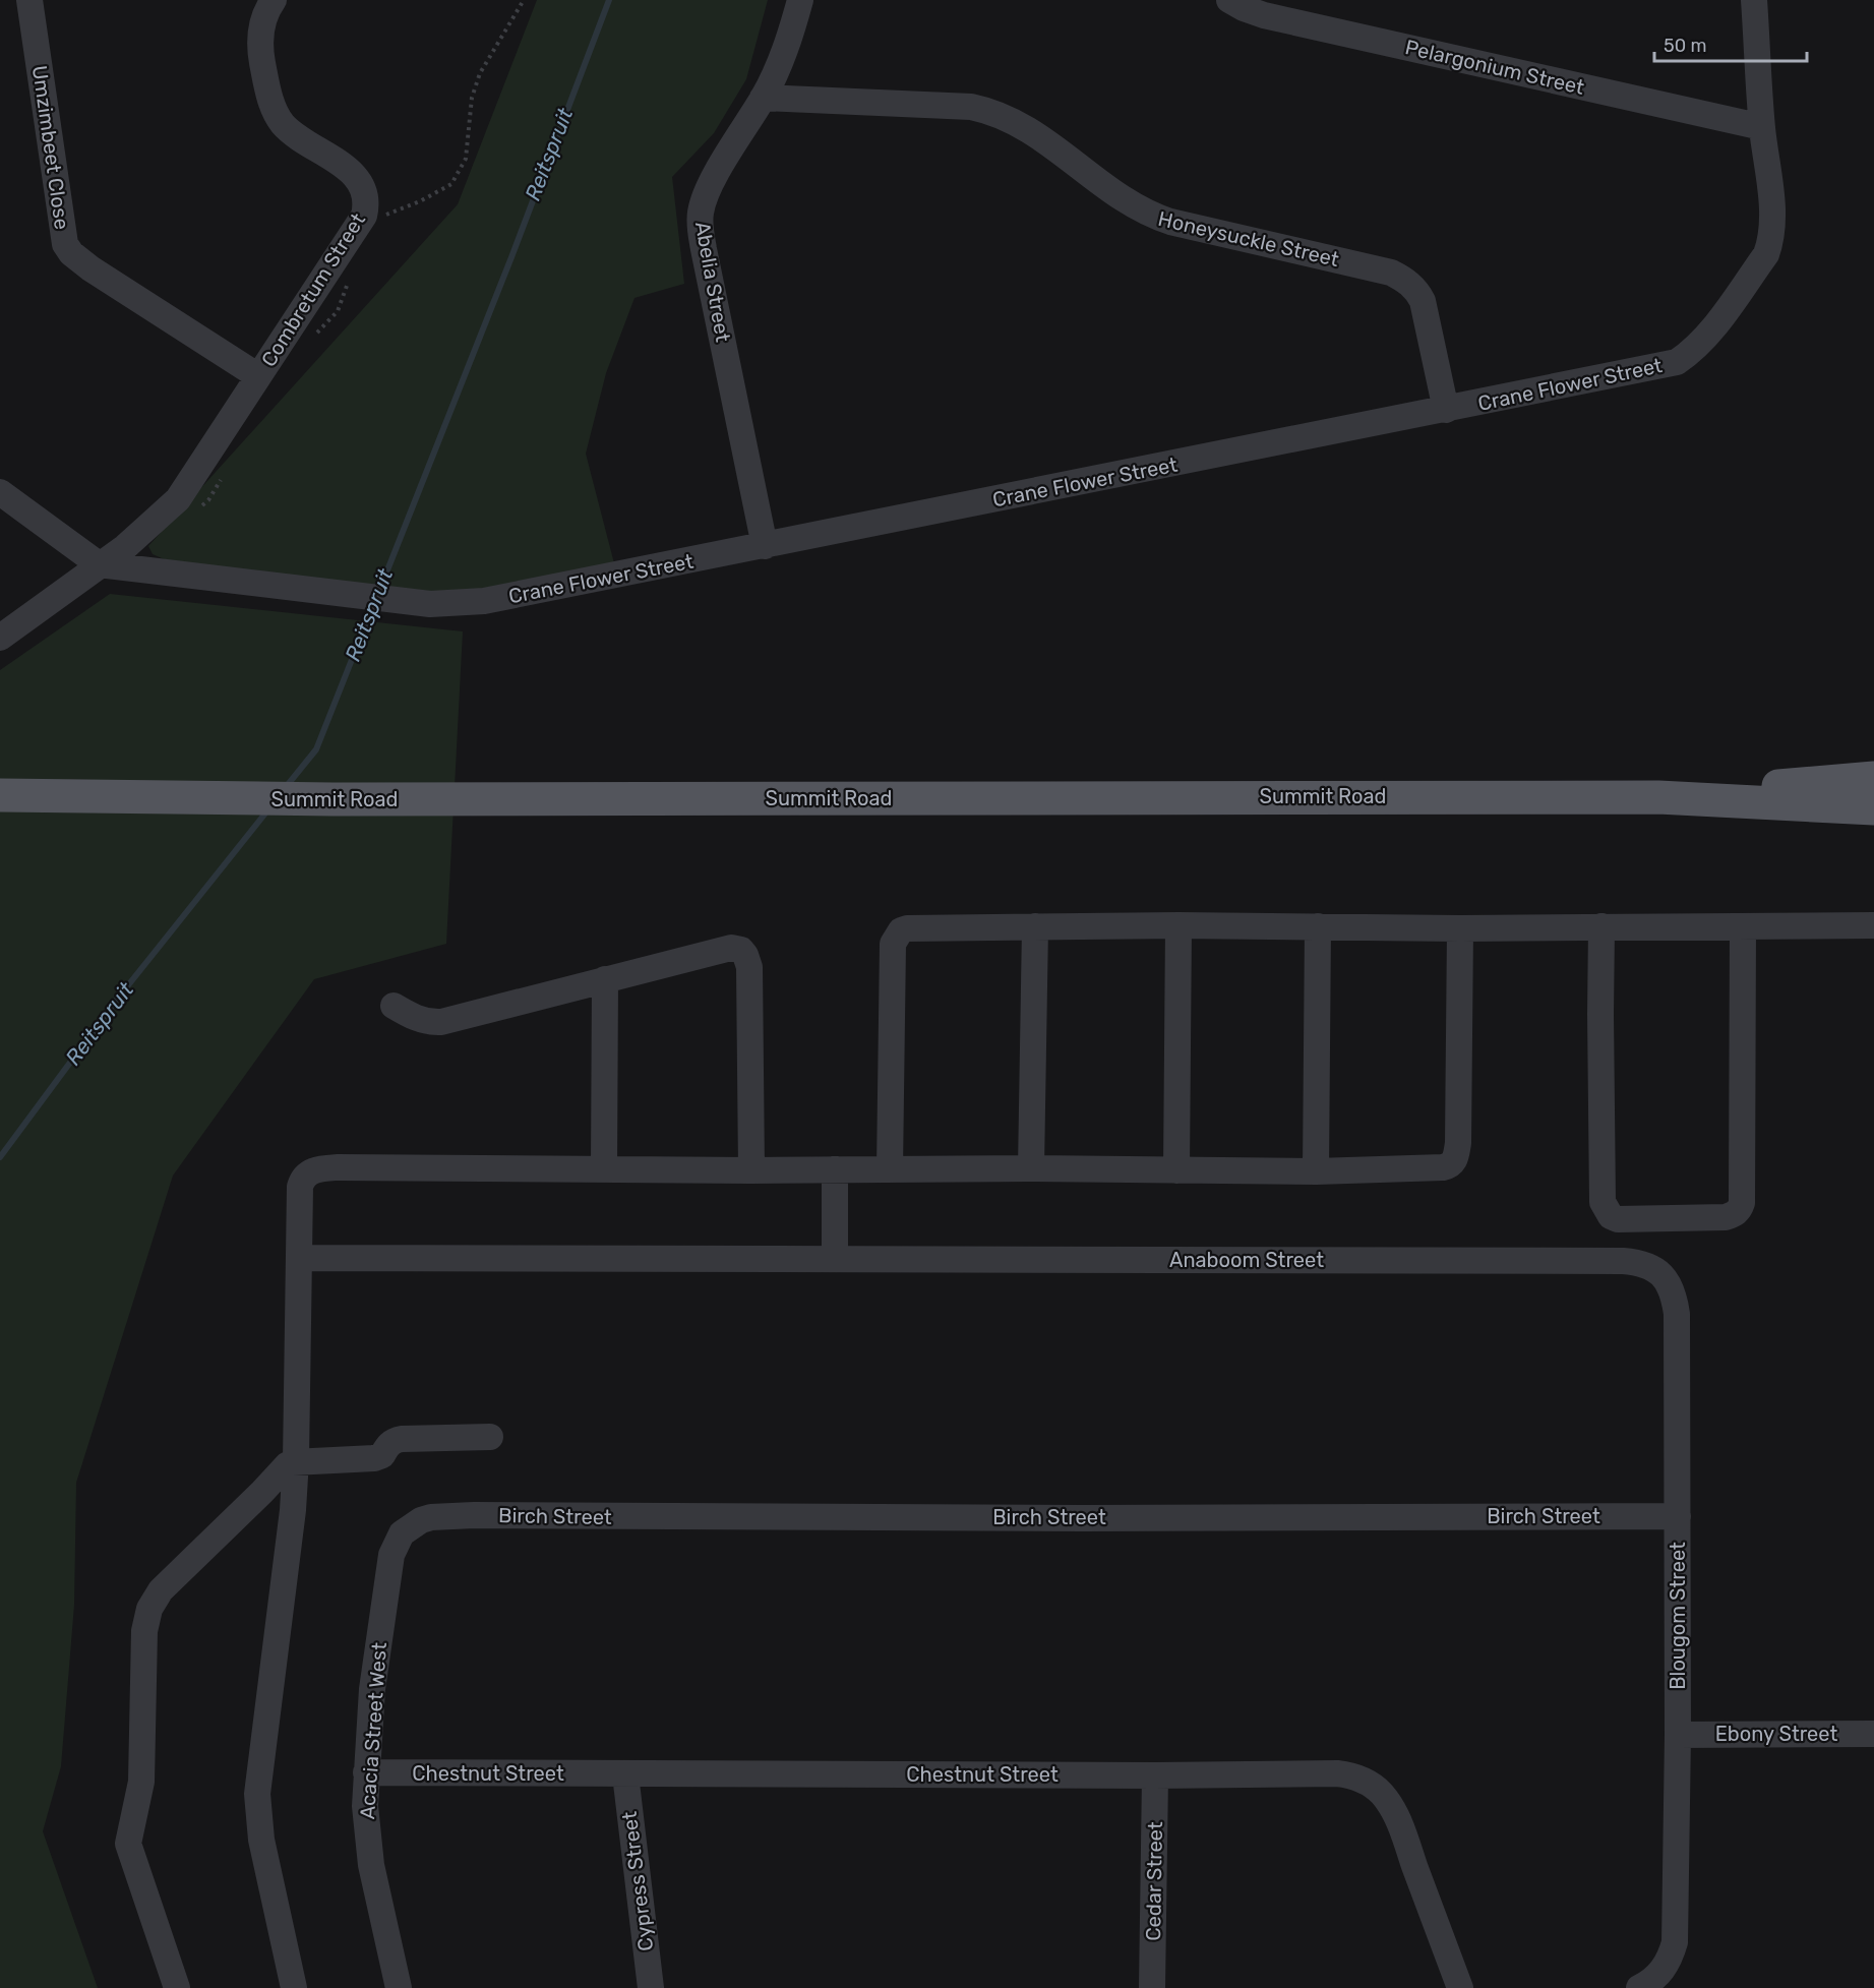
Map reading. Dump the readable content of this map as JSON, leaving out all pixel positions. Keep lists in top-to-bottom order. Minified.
{"streets":{"main road":["Summit Road"],"street":["Pelargonium Street","Umzimbeet Close","Honeysuckle Street","Abelia Street","Combretum Street","Crane Flower Street","Anaboom Street","Birch Street","Blougom Street","Acacia Street West","Ebony Street","Chestnut Street","Cypress Street","Cedar Street"]},"crossings":[["Pelargonium Street","Crane Flower Street"],["Umzimbeet Close","Combretum Street"],["Honeysuckle Street","Abelia Street"],["Honeysuckle Street","Crane Flower Street"],["Abelia Street","Crane Flower Street"],["Combretum Street","Crane Flower Street"],["Anaboom Street","Blougom Street"],["Birch Street","Blougom Street"],["Birch Street","Acacia Street West"],["Blougom Street","Ebony Street"],["Acacia Street West","Chestnut Street"],["Chestnut Street","Cypress Street"],["Chestnut Street","Cedar Street"]],"water":["Reitspruit"],"scale_bar":"50 m"}
